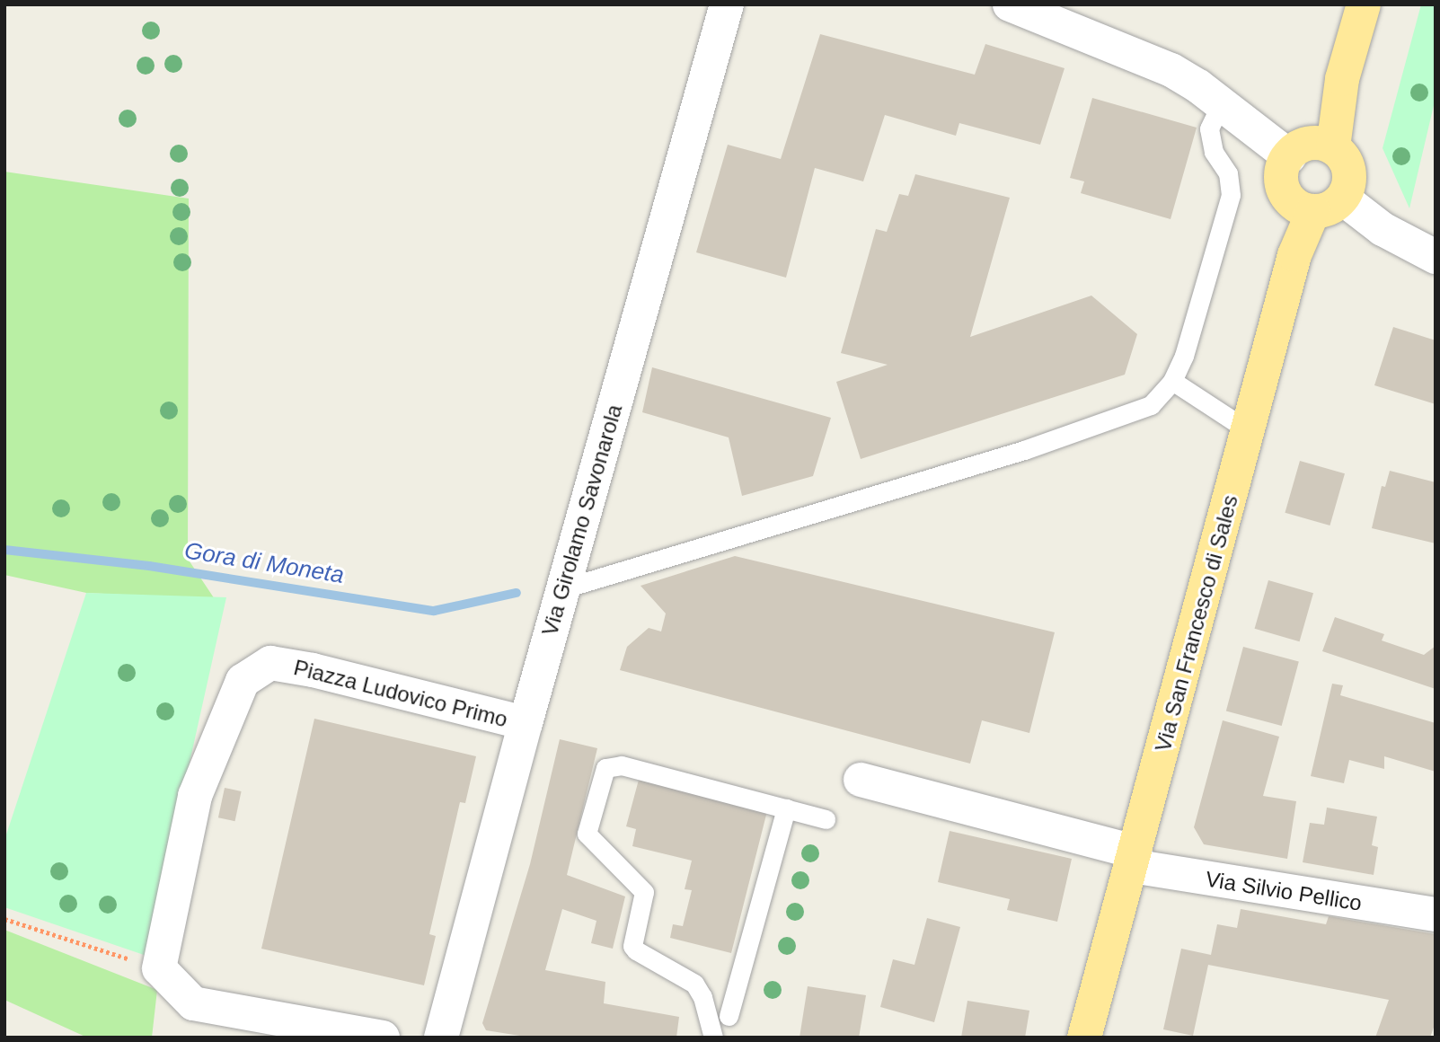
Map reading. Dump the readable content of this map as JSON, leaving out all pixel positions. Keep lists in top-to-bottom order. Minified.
{"streets":{"main road":["Via San Francesco di Sales"],"street":["Via Girolamo Savonarola","Piazza Ludovico Primo","Via Silvio Pellico"]},"crossings":[["Via Girolamo Savonarola","Piazza Ludovico Primo"],["Via San Francesco di Sales","Via Silvio Pellico"]],"water":["Gora di Moneta"]}
